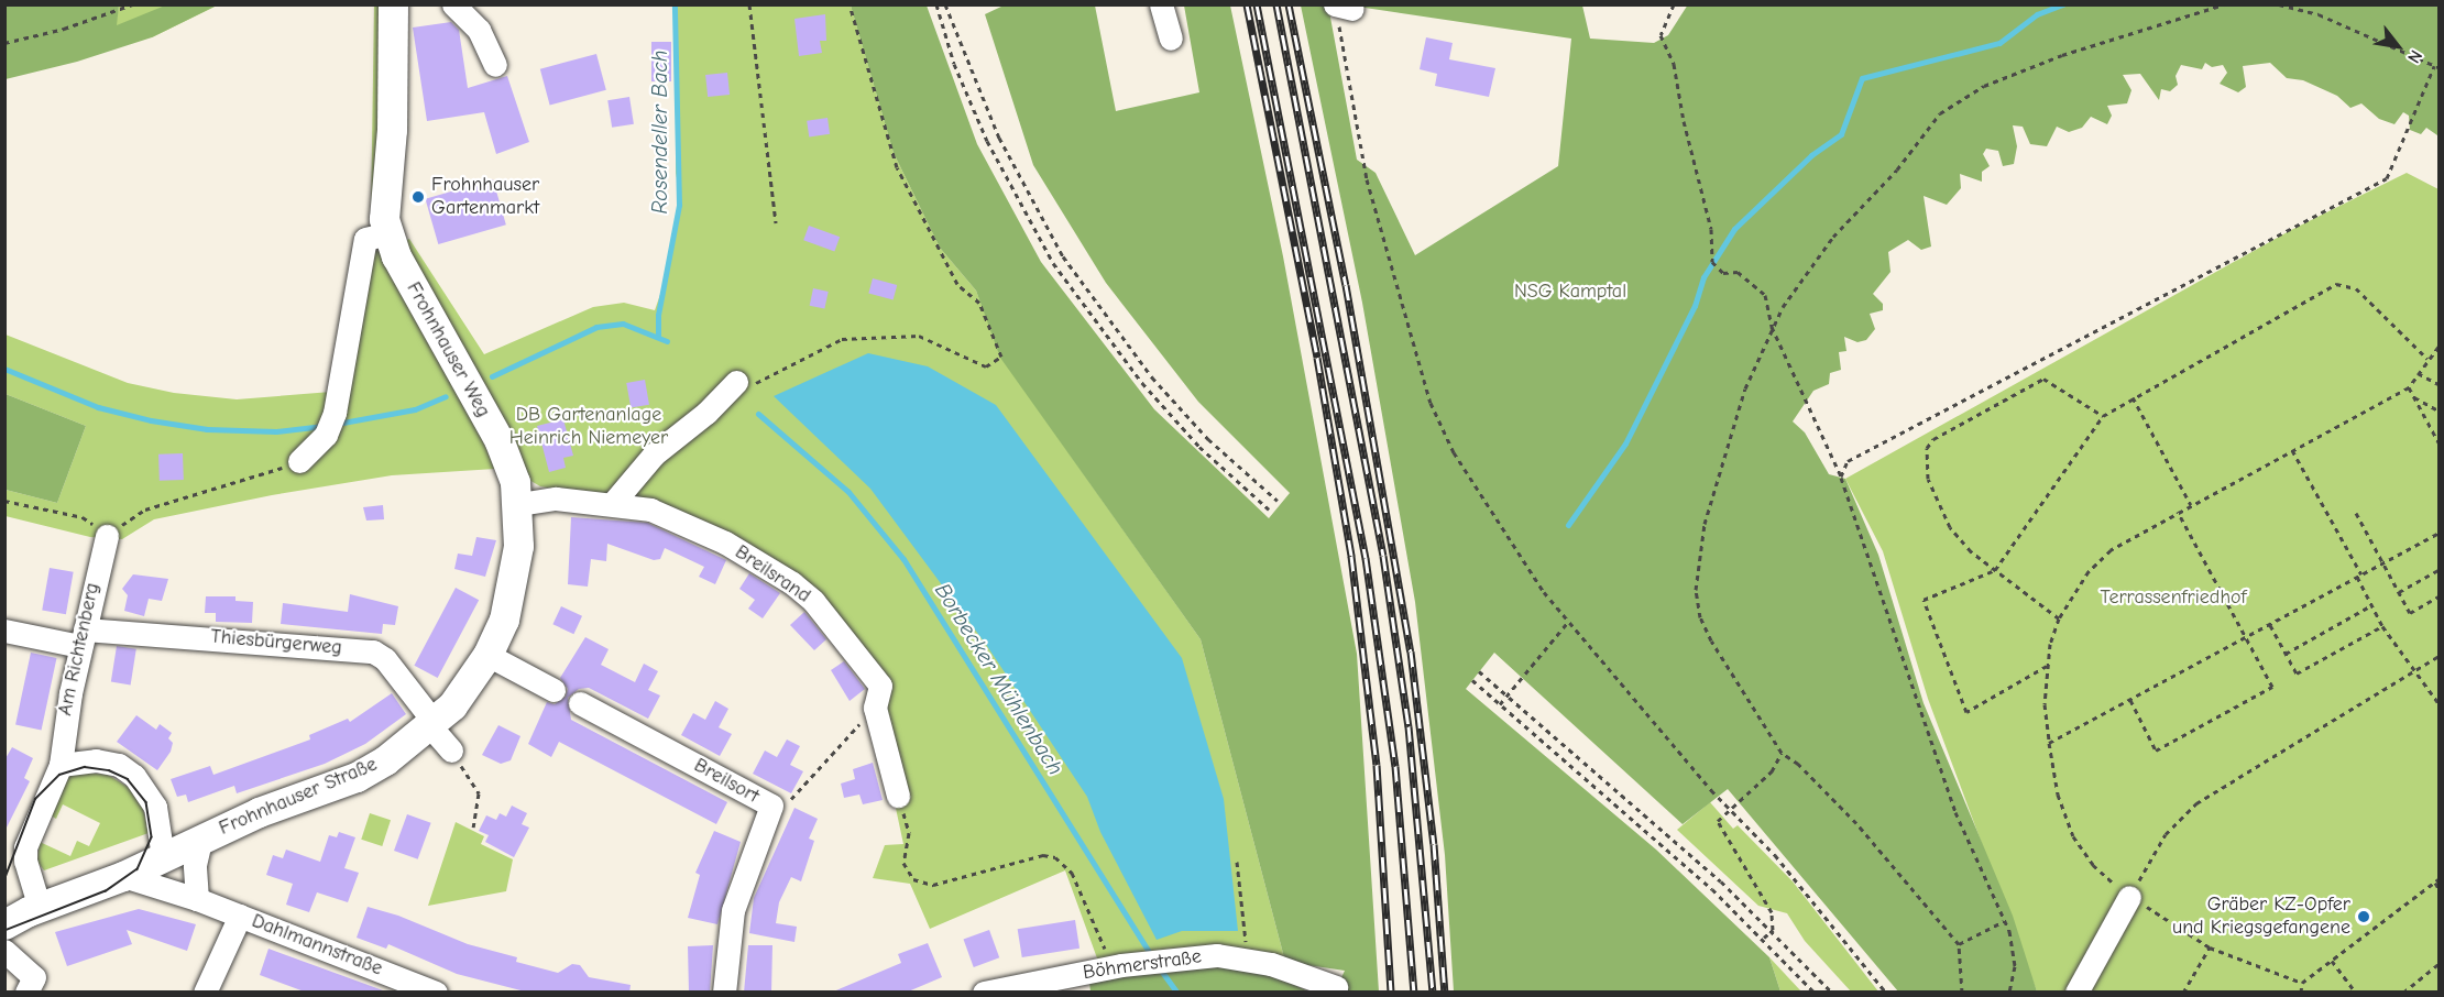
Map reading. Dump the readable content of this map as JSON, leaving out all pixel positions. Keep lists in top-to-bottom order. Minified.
{"streets":{"main road":["Frohnhauser Weg","Frohnhauser Straße"],"street":["Breilsrand","Thiesbürgerweg","Am Richtenberg","Breilsort","Dahlmannstraße","Böhmerstraße"]},"crossings":[["Frohnhauser Weg","Breilsrand"],["Frohnhauser Weg","Frohnhauser Straße"],["Breilsrand","Frohnhauser Straße"],["Thiesbürgerweg","Am Richtenberg"],["Thiesbürgerweg","Frohnhauser Straße"],["Am Richtenberg","Frohnhauser Straße"],["Frohnhauser Straße","Dahlmannstraße"]],"water":["Rosendeller Bach","Borbecker Mühlenbach"],"parks":["NSG Kamptal","DB Gartenanlage Heinrich Niemeyer","Terrassenfriedhof"],"places":["Frohnhauser Gartenmarkt","Gräber KZ-Opfer und Kriegsgefangene"],"north":"bottom right"}
